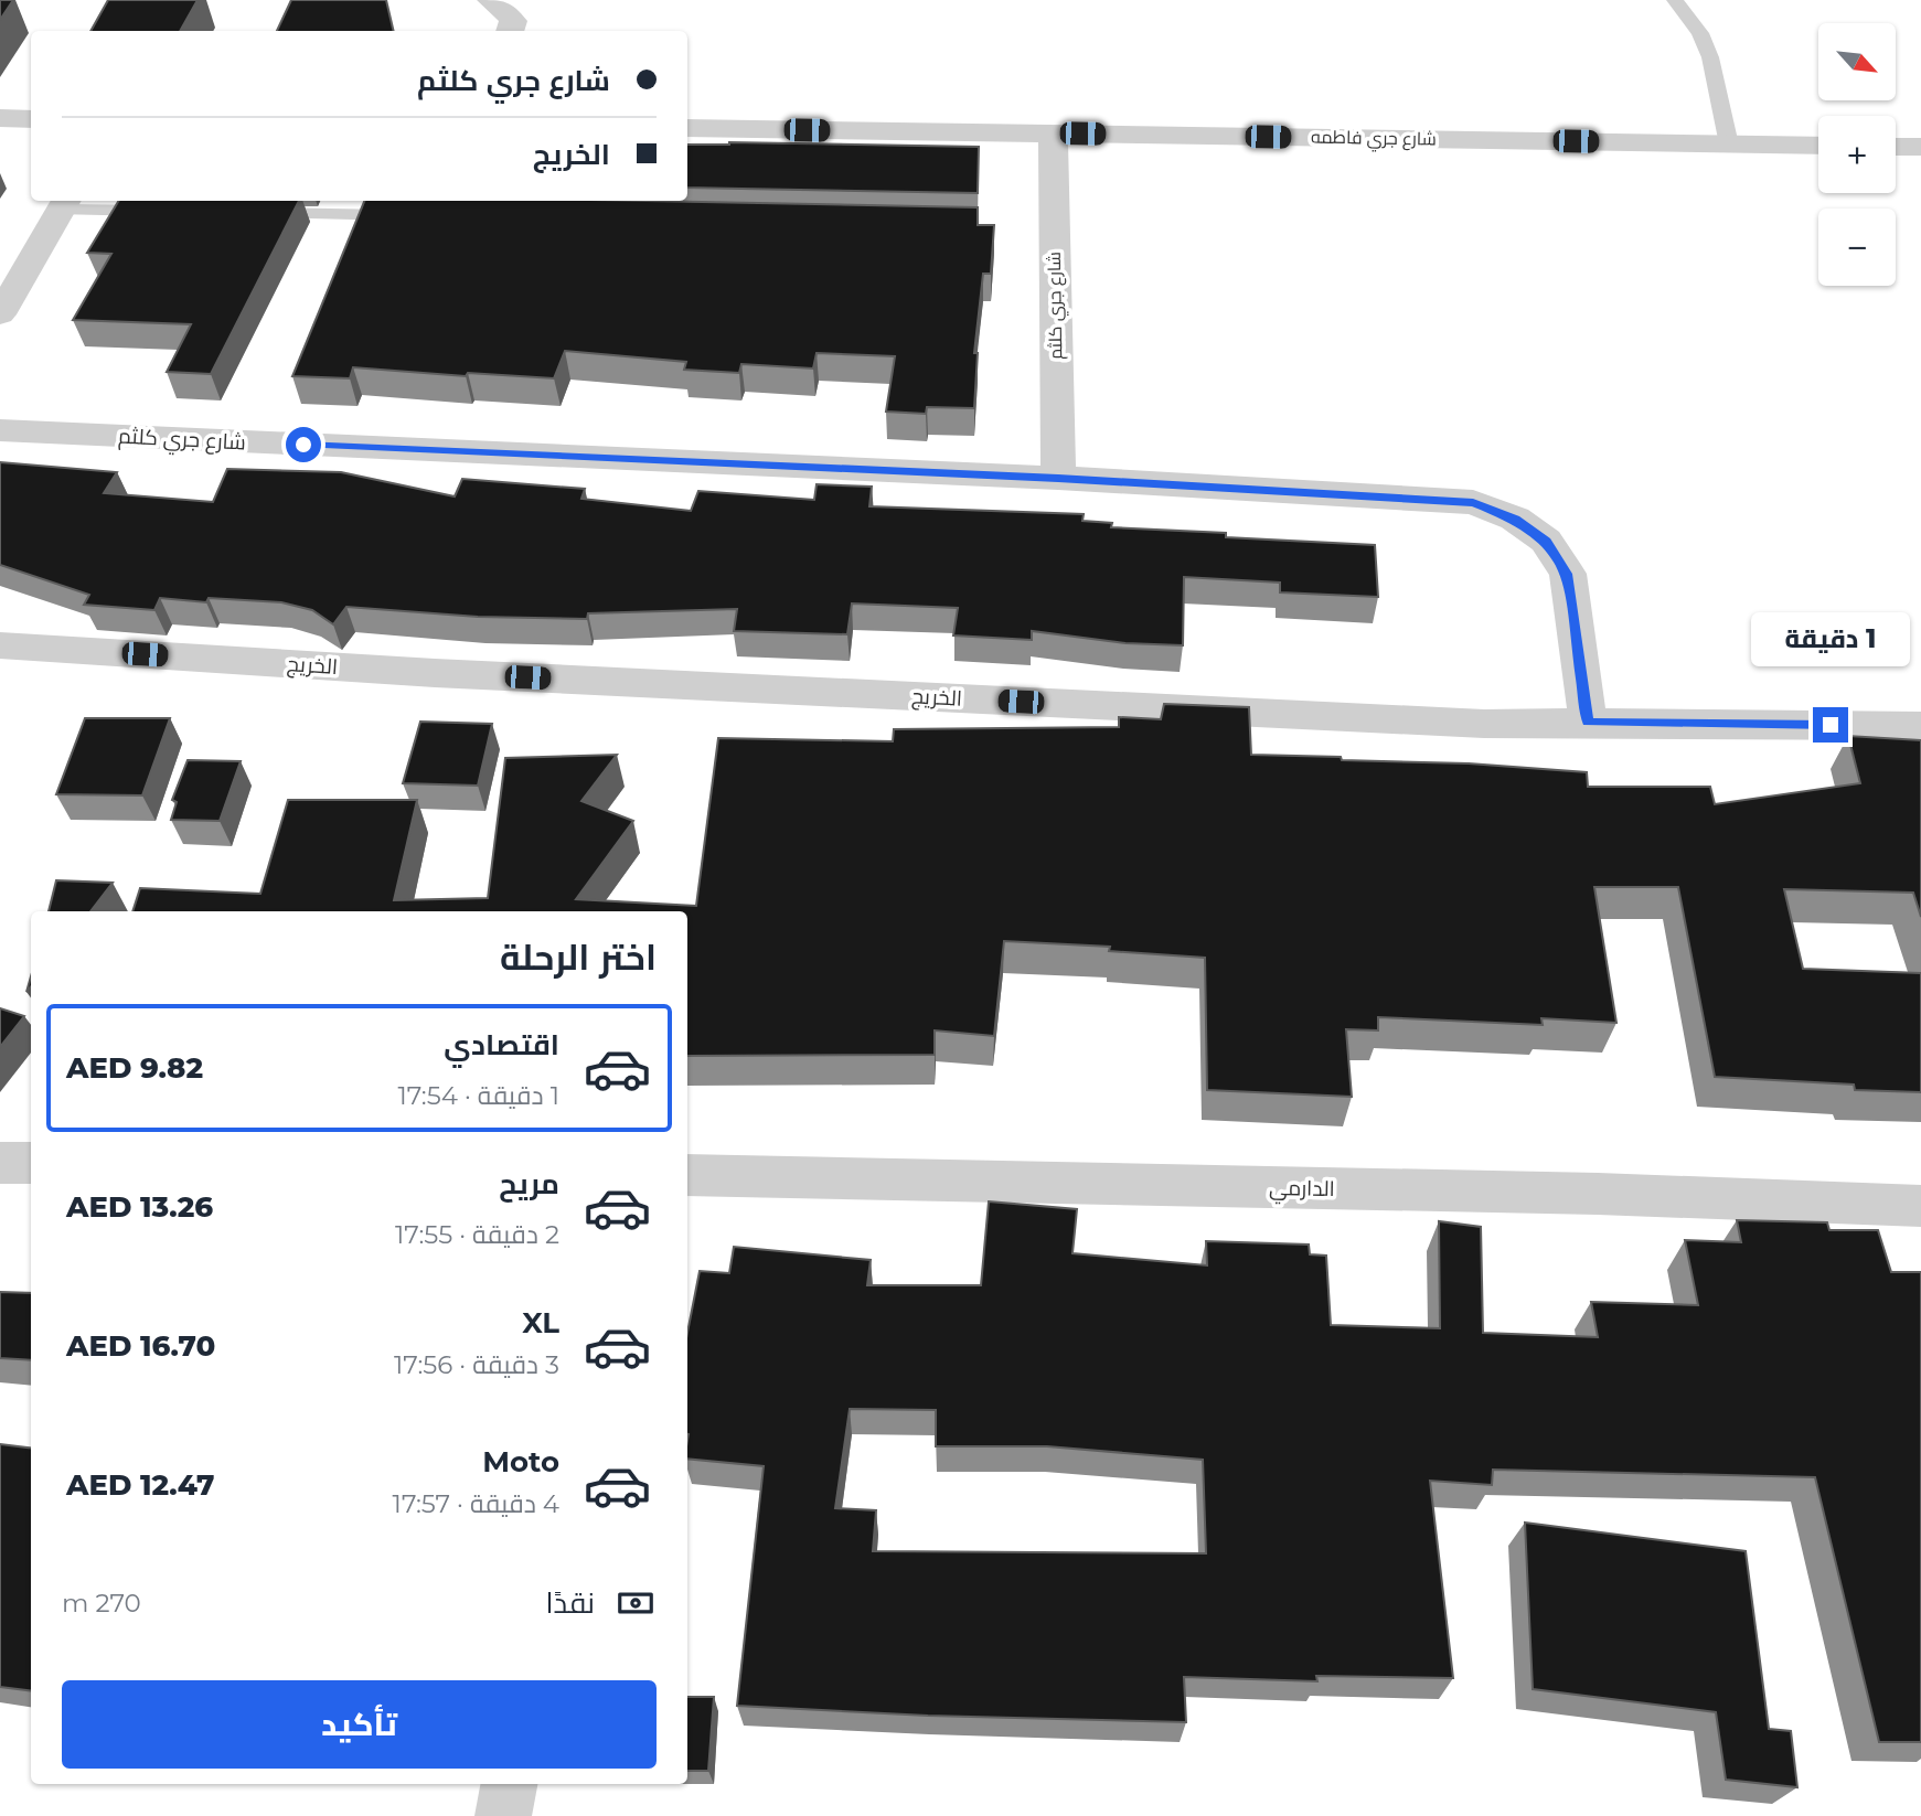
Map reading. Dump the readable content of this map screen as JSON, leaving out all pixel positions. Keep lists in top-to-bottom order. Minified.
{"streets":{"street":["شارع جري فاطمه","شارع جري كلثم","الخريج","الدارمي"]},"crossings":[["شارع جري فاطمه","شارع جري كلثم"],["شارع جري كلثم","الخريج"]],"north":"bottom right","page":{"map_buttons":["+","−"],"banner":["شارع جري كلثم","الخريج"],"bubble":"1 دقيقة","heading":"اختر الرحلة","list":[{"name":"اقتصادي","note":"1 دقيقة · 17:54","value":"AED 9.82"},{"name":"مريح","note":"2 دقيقة · 17:55","value":"AED 13.26"},{"name":"XL","note":"3 دقيقة · 17:56","value":"AED 16.70"},{"name":"Moto","note":"4 دقيقة · 17:57","value":"AED 12.47"}],"pay":["نقدًا","270 m"],"buttons":"تأكيد"}}
